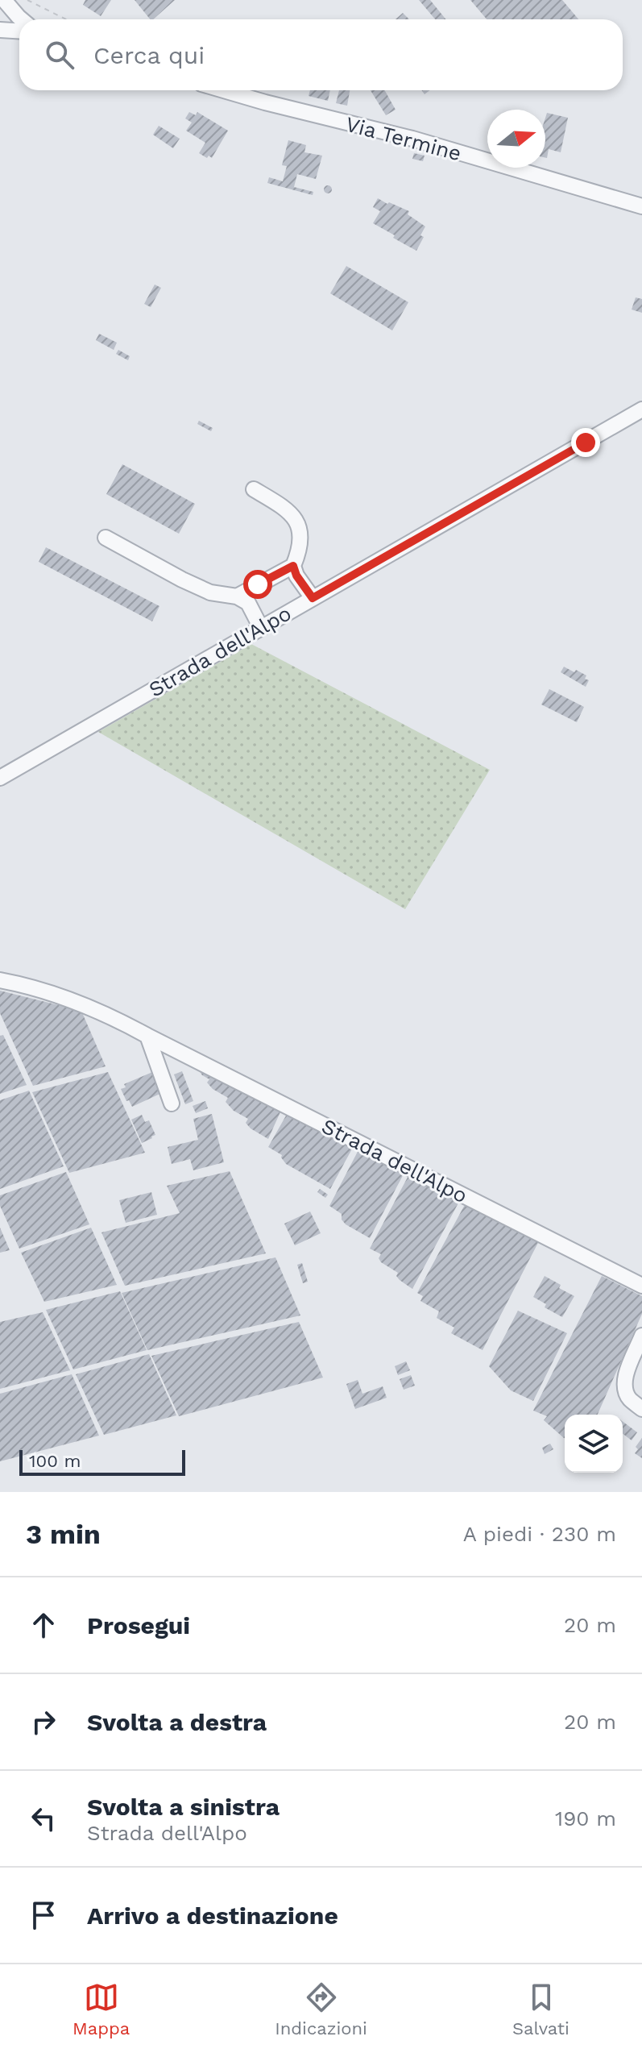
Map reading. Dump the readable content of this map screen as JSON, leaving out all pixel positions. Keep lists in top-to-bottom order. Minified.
{"streets":{"street":["Via Termine","Strada dell'Alpo"]},"scale_bar":"100 m","north":"right","page":{"search":"Cerca qui","scale":"100 m","heading":["3 min","A piedi · 230 m"],"list":[["Prosegui","20 m"],["Svolta a destra","20 m"],["Svolta a sinistra","Strada dell'Alpo","190 m"],"Arrivo a destinazione"],"nav":["Mappa","Indicazioni","Salvati"]}}
